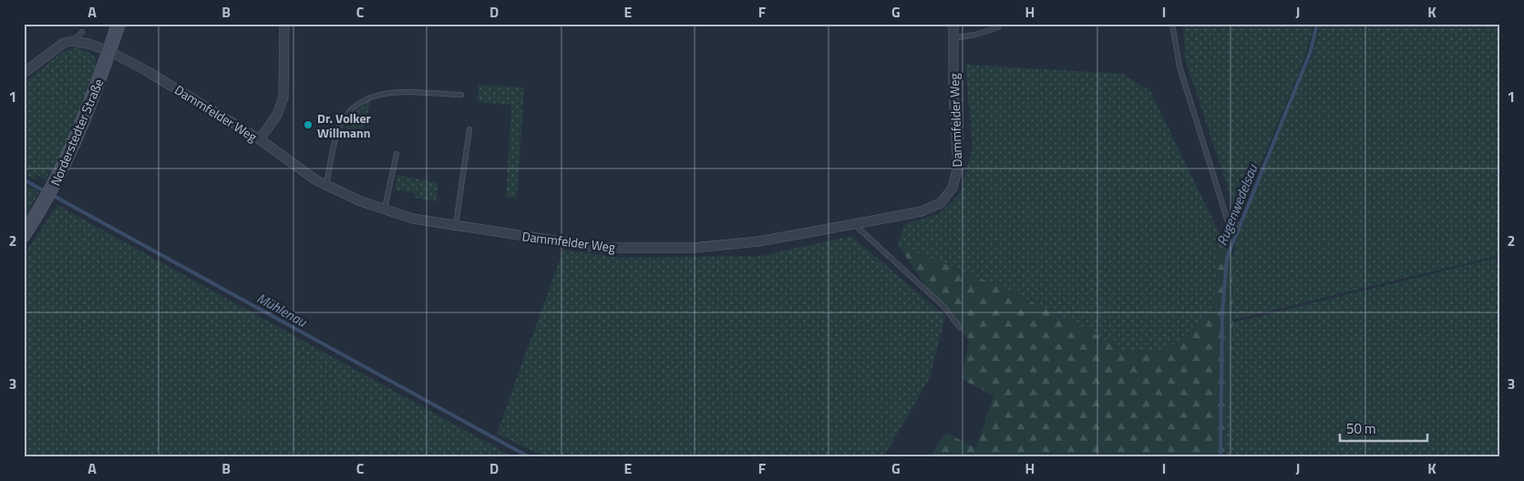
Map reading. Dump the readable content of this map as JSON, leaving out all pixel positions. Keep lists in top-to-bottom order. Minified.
{"streets":{"main road":["Norderstedter Straße"],"street":["Dammfelder Weg"]},"crossings":[["Dammfelder Weg","Norderstedter Straße"]],"water":["Rugenwedelsau","Mühlenau"],"places":["Dr. Volker Willmann"],"scale_bar":"50 m","grid":{"columns":["A","B","C","D","E","F","G","H","I","J","K"],"rows":["1","2","3"]}}
